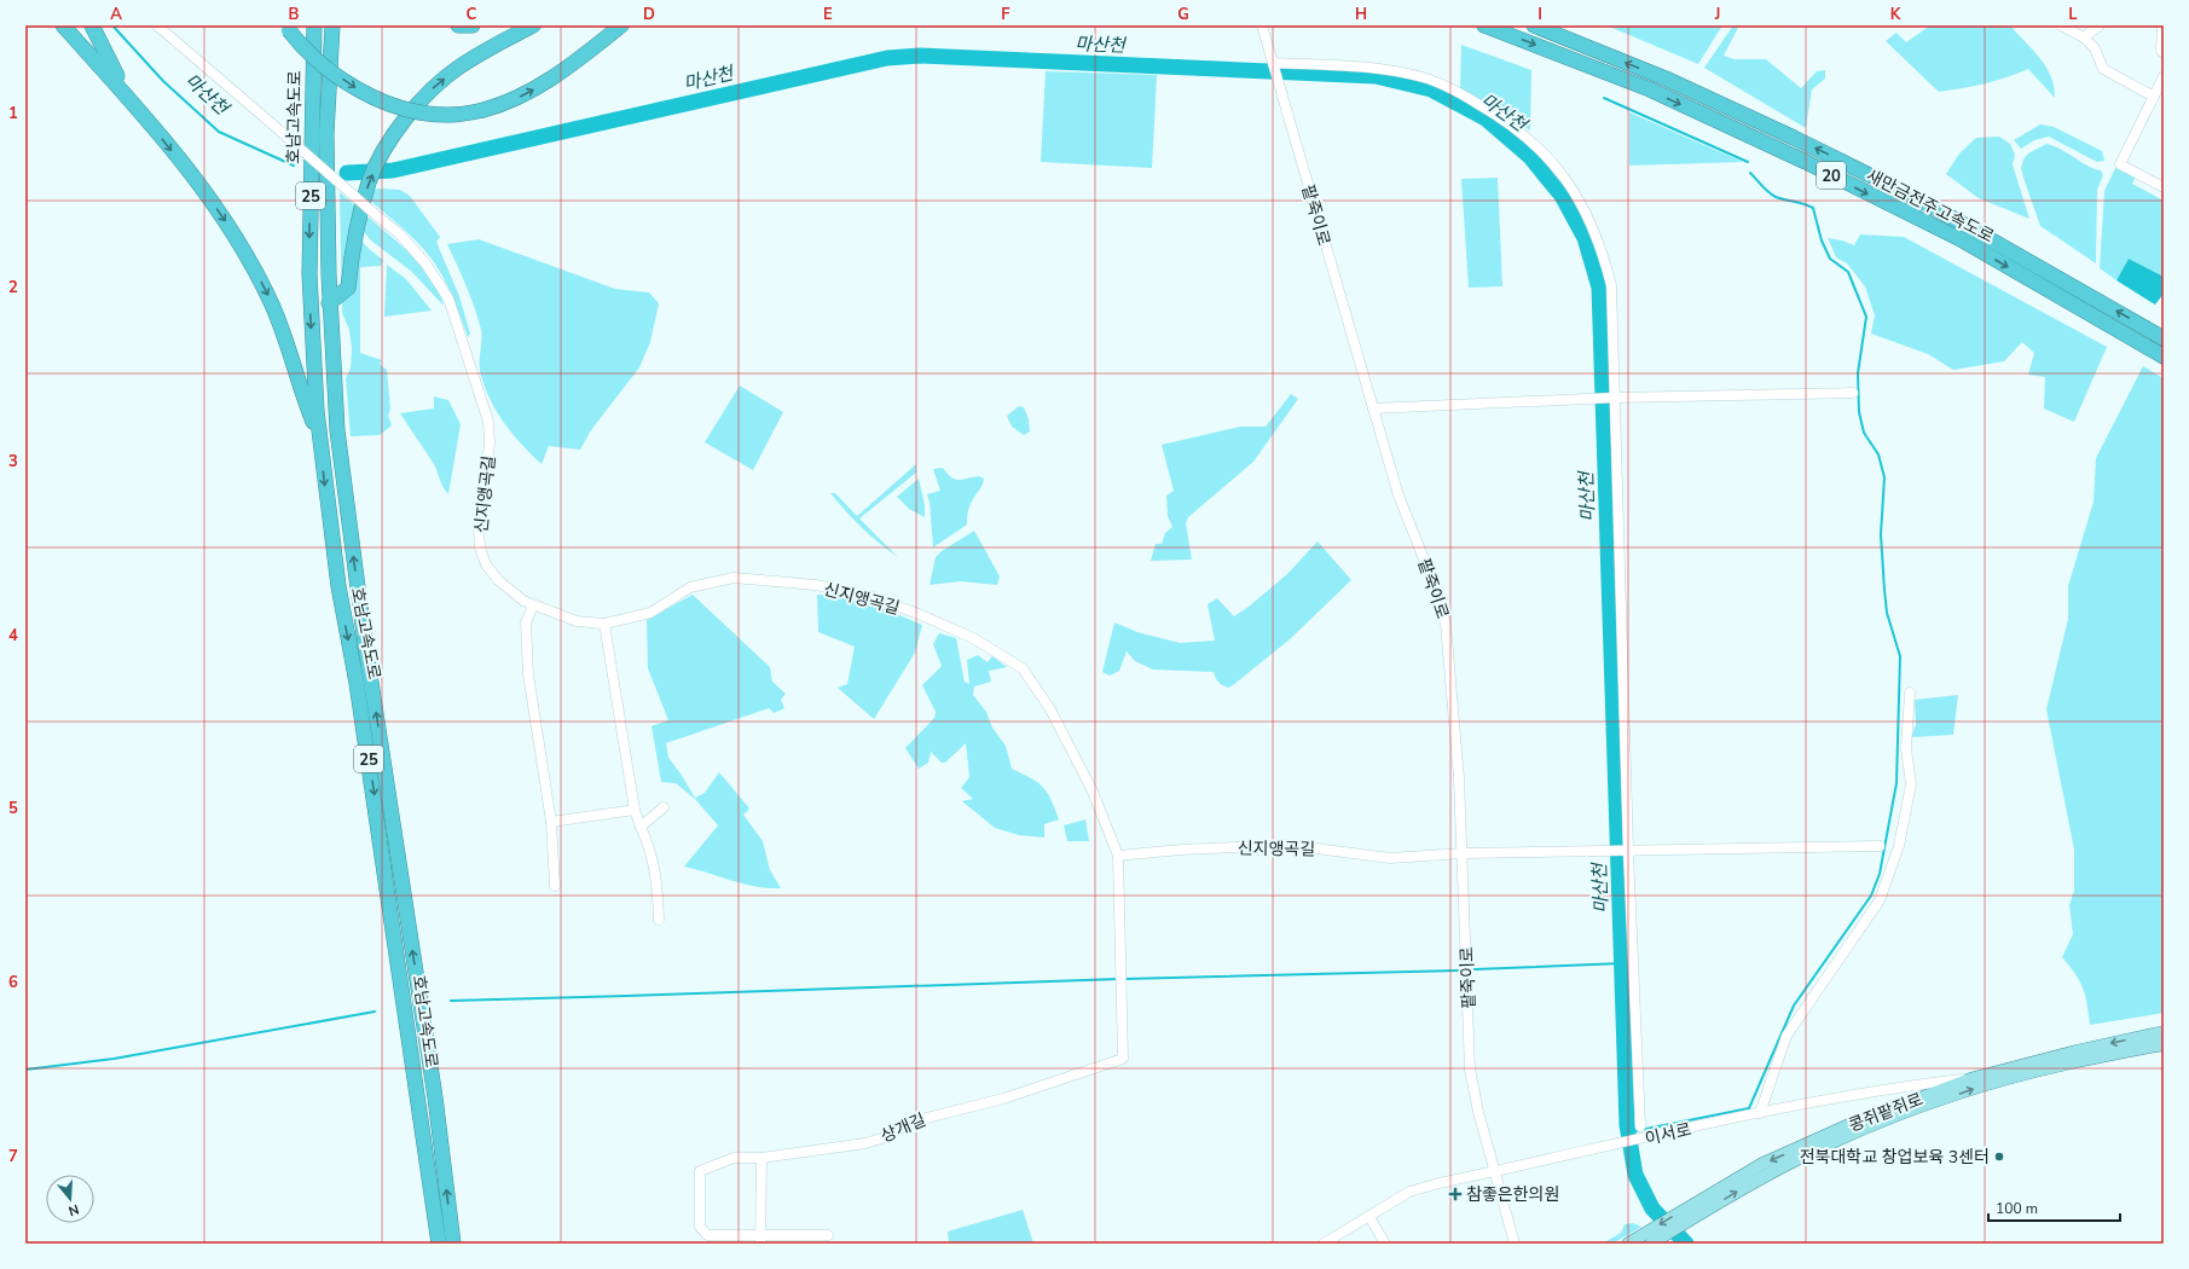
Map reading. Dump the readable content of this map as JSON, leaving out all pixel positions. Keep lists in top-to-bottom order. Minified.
{"streets":{"highway":["호남고속도로","20","25","새만금전주고속도로"],"main road":["콩쥐팥쥐로"],"street":["팥죽이로","신지앵곡길","상개길","이서로"]},"crossings":[["팥죽이로","신지앵곡길"],["팥죽이로","이서로"],["신지앵곡길","상개길"],["콩쥐팥쥐로","이서로"]],"water":["마산천"],"places":{"other":["전북대학교 창업보육 3센터"],"health":["참좋은한의원"]},"scale_bar":"100 m","north":"bottom","grid":{"columns":["A","B","C","D","E","F","G","H","I","J","K","L"],"rows":["1","2","3","4","5","6","7"]}}
